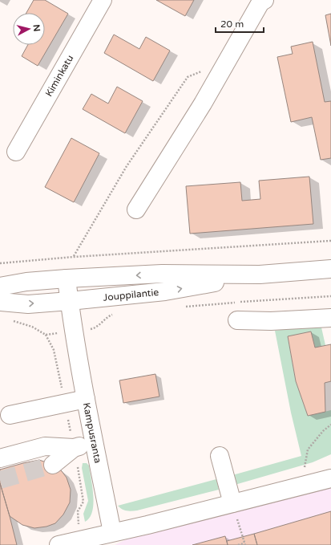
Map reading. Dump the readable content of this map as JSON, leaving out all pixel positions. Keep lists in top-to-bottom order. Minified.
{"streets":{"main road":["Kiminkatu","Jouppilantie","Kampusranta"]},"crossings":[["Jouppilantie","Kampusranta"]],"scale_bar":"20 m","north":"right"}
